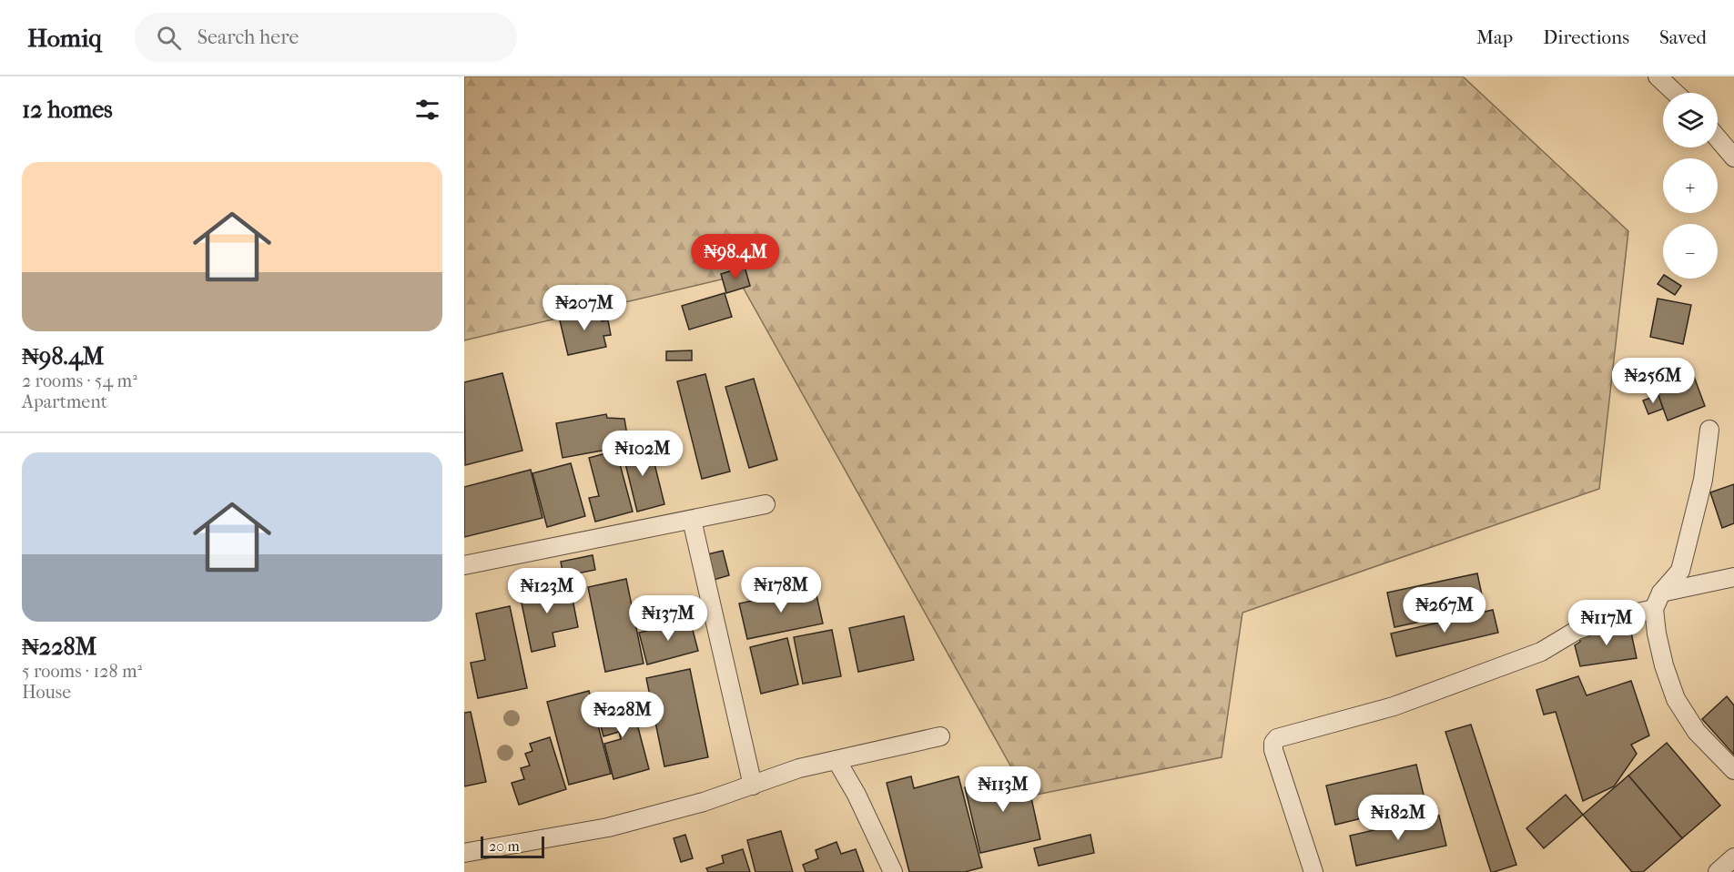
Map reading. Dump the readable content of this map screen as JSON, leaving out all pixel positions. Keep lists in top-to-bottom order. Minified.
{"scale_bar":"20 m","page":{"header":"Homiq","search":"Search here","nav":["Map","Directions","Saved"],"heading":"12 homes","map_buttons":["+","−"],"list":[{"name":"₦98.4M","note":"2 rooms · 54 m² · Apartment"},{"name":"₦228M","note":"5 rooms · 128 m² · House"}],"price":["₦98.4M","₦207M","₦256M","₦102M","₦178M","₦123M","₦267M","₦137M","₦117M","₦228M","₦113M","₦182M"],"scale":"20 m"}}
